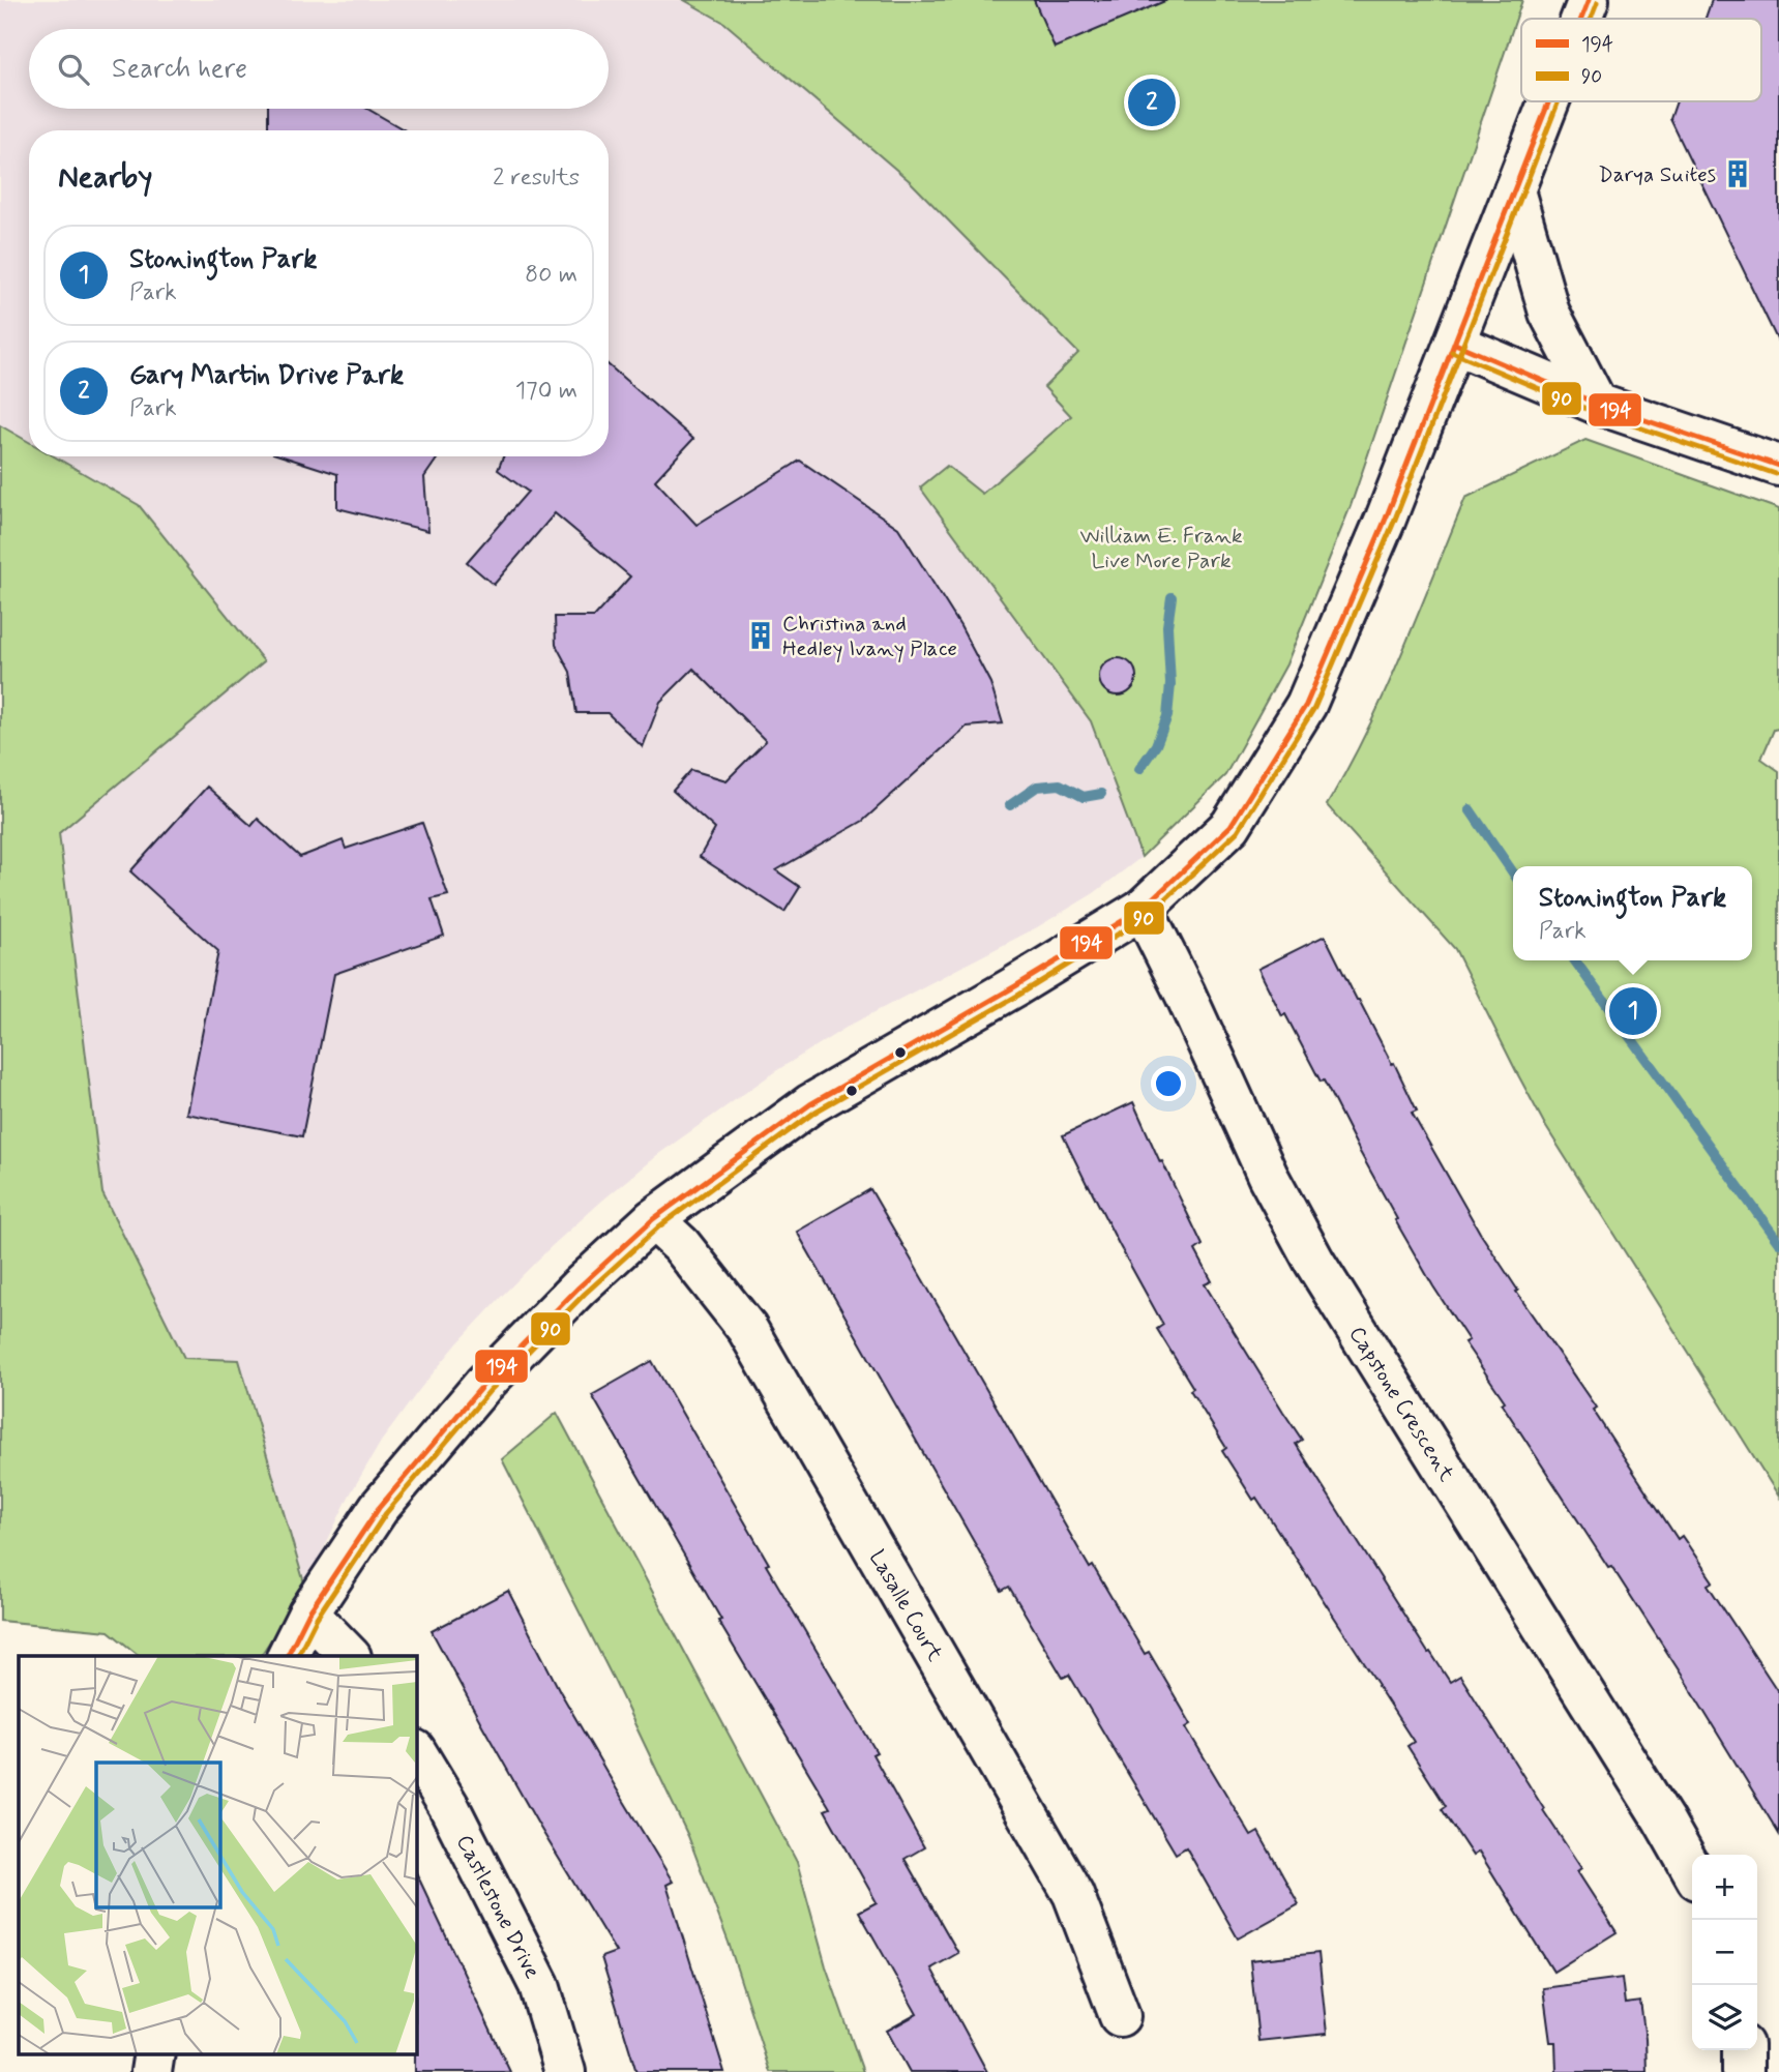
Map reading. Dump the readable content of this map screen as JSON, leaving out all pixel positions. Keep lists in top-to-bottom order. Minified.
{"streets":{"street":["Capstone Crescent","Lasalle Court","Castlestone Drive"]},"parks":["William E. Frank Live More Park"],"places":{"building":["Darya Suites","Christina and Hedley Ivany Place"]},"lines":["transit line 194","transit line 90"],"legend":["194","90"],"page":{"search":"Search here","pins":["2","1"],"heading":["Nearby","2 results"],"list":[{"mark":"1","name":"Stonington Park","note":"Park","value":"80 m"},{"mark":"2","name":"Gary Martin Drive Park","note":"Park","value":"170 m"}],"popup":["Stonington Park","Park"],"map_buttons":["+","−"]}}
